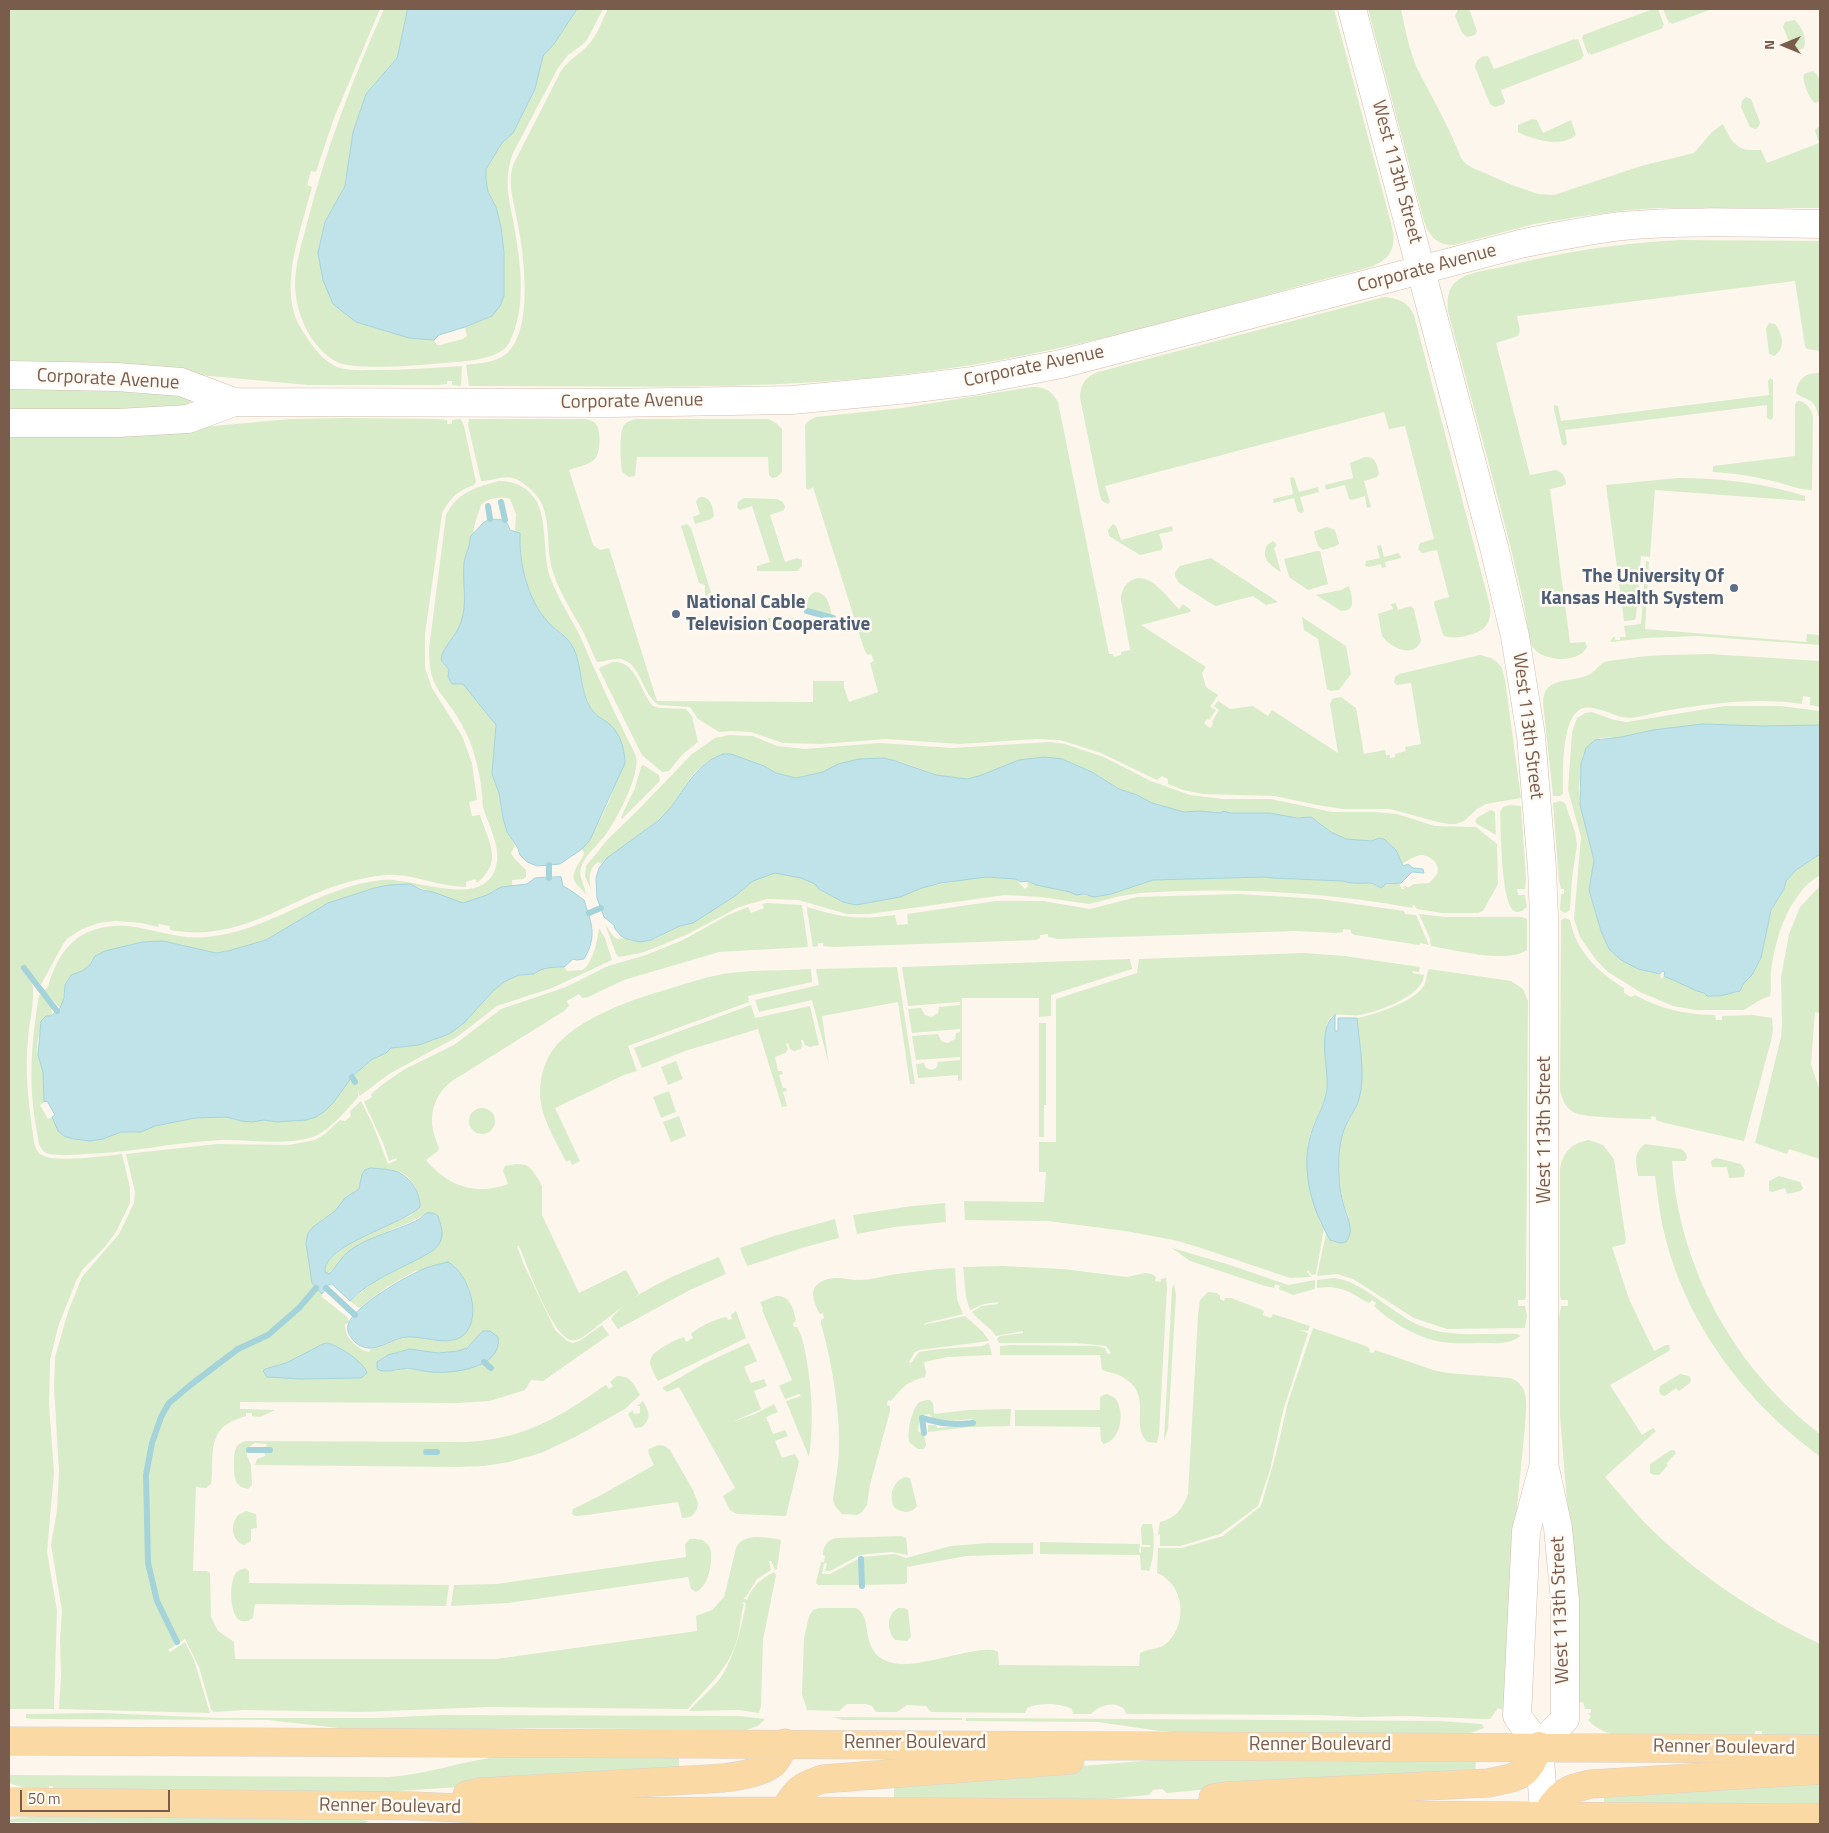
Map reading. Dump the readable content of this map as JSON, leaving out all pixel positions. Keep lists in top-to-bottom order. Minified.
{"streets":{"main road":["Renner Boulevard"],"street":["West 113th Street","Corporate Avenue"]},"crossings":[["West 113th Street","Corporate Avenue"],["West 113th Street","Renner Boulevard"]],"places":["The University Of Kansas Health System","National Cable Television Cooperative"],"scale_bar":"50 m","north":"left"}
